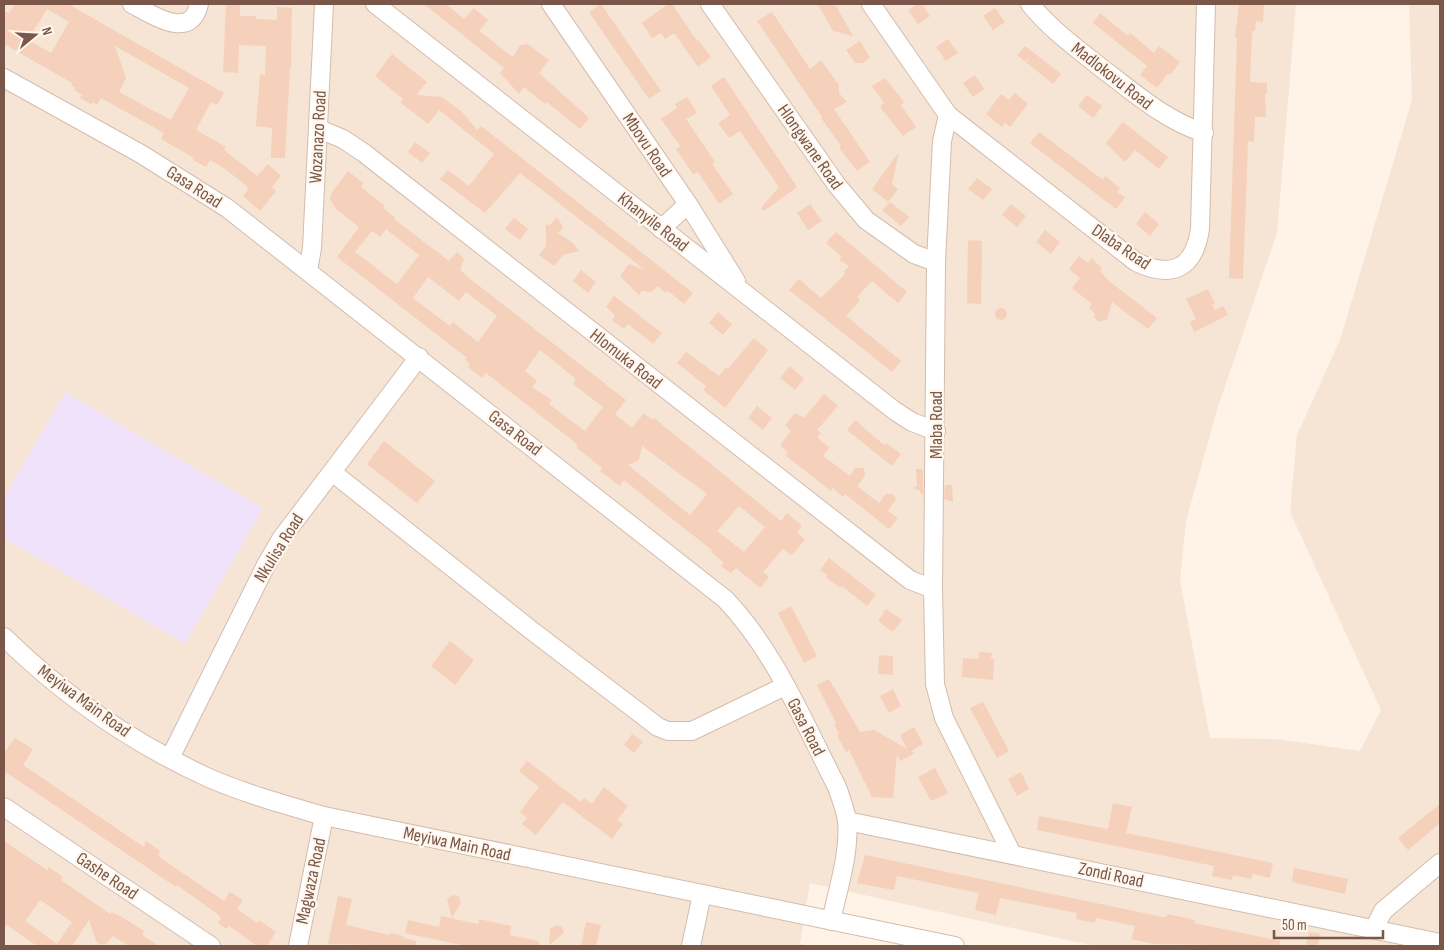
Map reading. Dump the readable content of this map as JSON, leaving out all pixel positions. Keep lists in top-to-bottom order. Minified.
{"streets":{"street":["Madlokovu Road","Wozanazo Road","Mbovu Road","Hlongwane Road","Gasa Road","Khanyile Road","Dlaba Road","Hlomuka Road","Mlaba Road","Nkulisa Road","Meyiwa Main Road","Zondi Road","Gashe Road","Magwaza Road"]},"crossings":[["Madlokovu Road","Dlaba Road"],["Wozanazo Road","Gasa Road"],["Wozanazo Road","Hlomuka Road"],["Mbovu Road","Khanyile Road"],["Hlongwane Road","Mlaba Road"],["Gasa Road","Nkulisa Road"],["Gasa Road","Meyiwa Main Road"],["Gasa Road","Zondi Road"],["Khanyile Road","Mlaba Road"],["Dlaba Road","Mlaba Road"],["Hlomuka Road","Mlaba Road"],["Mlaba Road","Zondi Road"],["Nkulisa Road","Meyiwa Main Road"],["Meyiwa Main Road","Magwaza Road"]],"scale_bar":"50 m","north":"right"}
